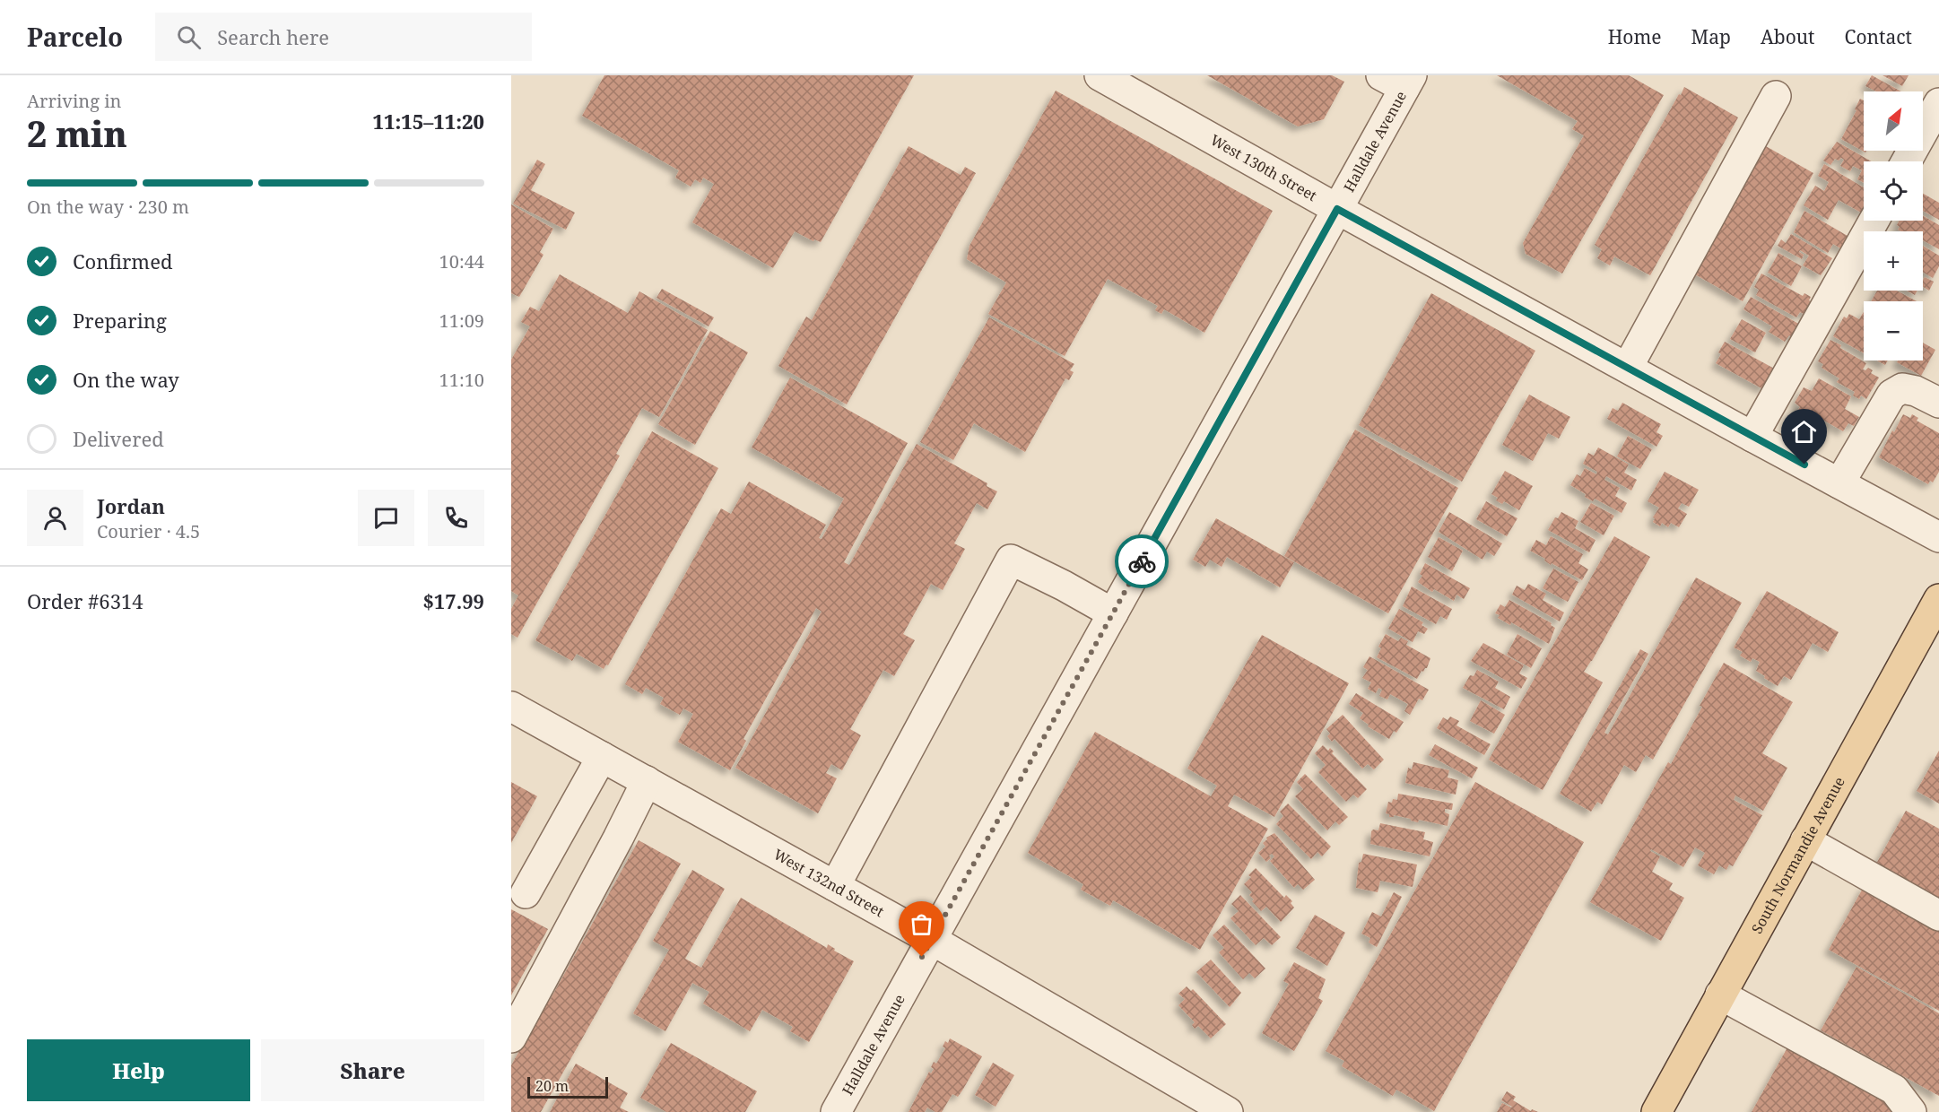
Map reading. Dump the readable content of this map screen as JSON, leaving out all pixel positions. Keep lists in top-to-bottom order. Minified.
{"streets":{"main road":["South Normandie Avenue"],"street":["Halldale Avenue","West 130th Street","West 132nd Street"]},"crossings":[["Halldale Avenue","West 130th Street"],["Halldale Avenue","West 132nd Street"]],"scale_bar":"20 m","north":"top right","page":{"header":"Parcelo","search":"Search here","nav":["Home","Map","About","Contact"],"heading":["2 min","Arriving in","11:15–11:20"],"panel":["Jordan","Courier · 4.5","Order #6314","$17.99"],"map_buttons":["+","−"],"bar":"On the way · 230 m","list":[["Confirmed","10:44"],["Preparing","11:09"],["On the way","11:10"],"Delivered"],"buttons":["Help","Share"],"scale":"20 m"}}
